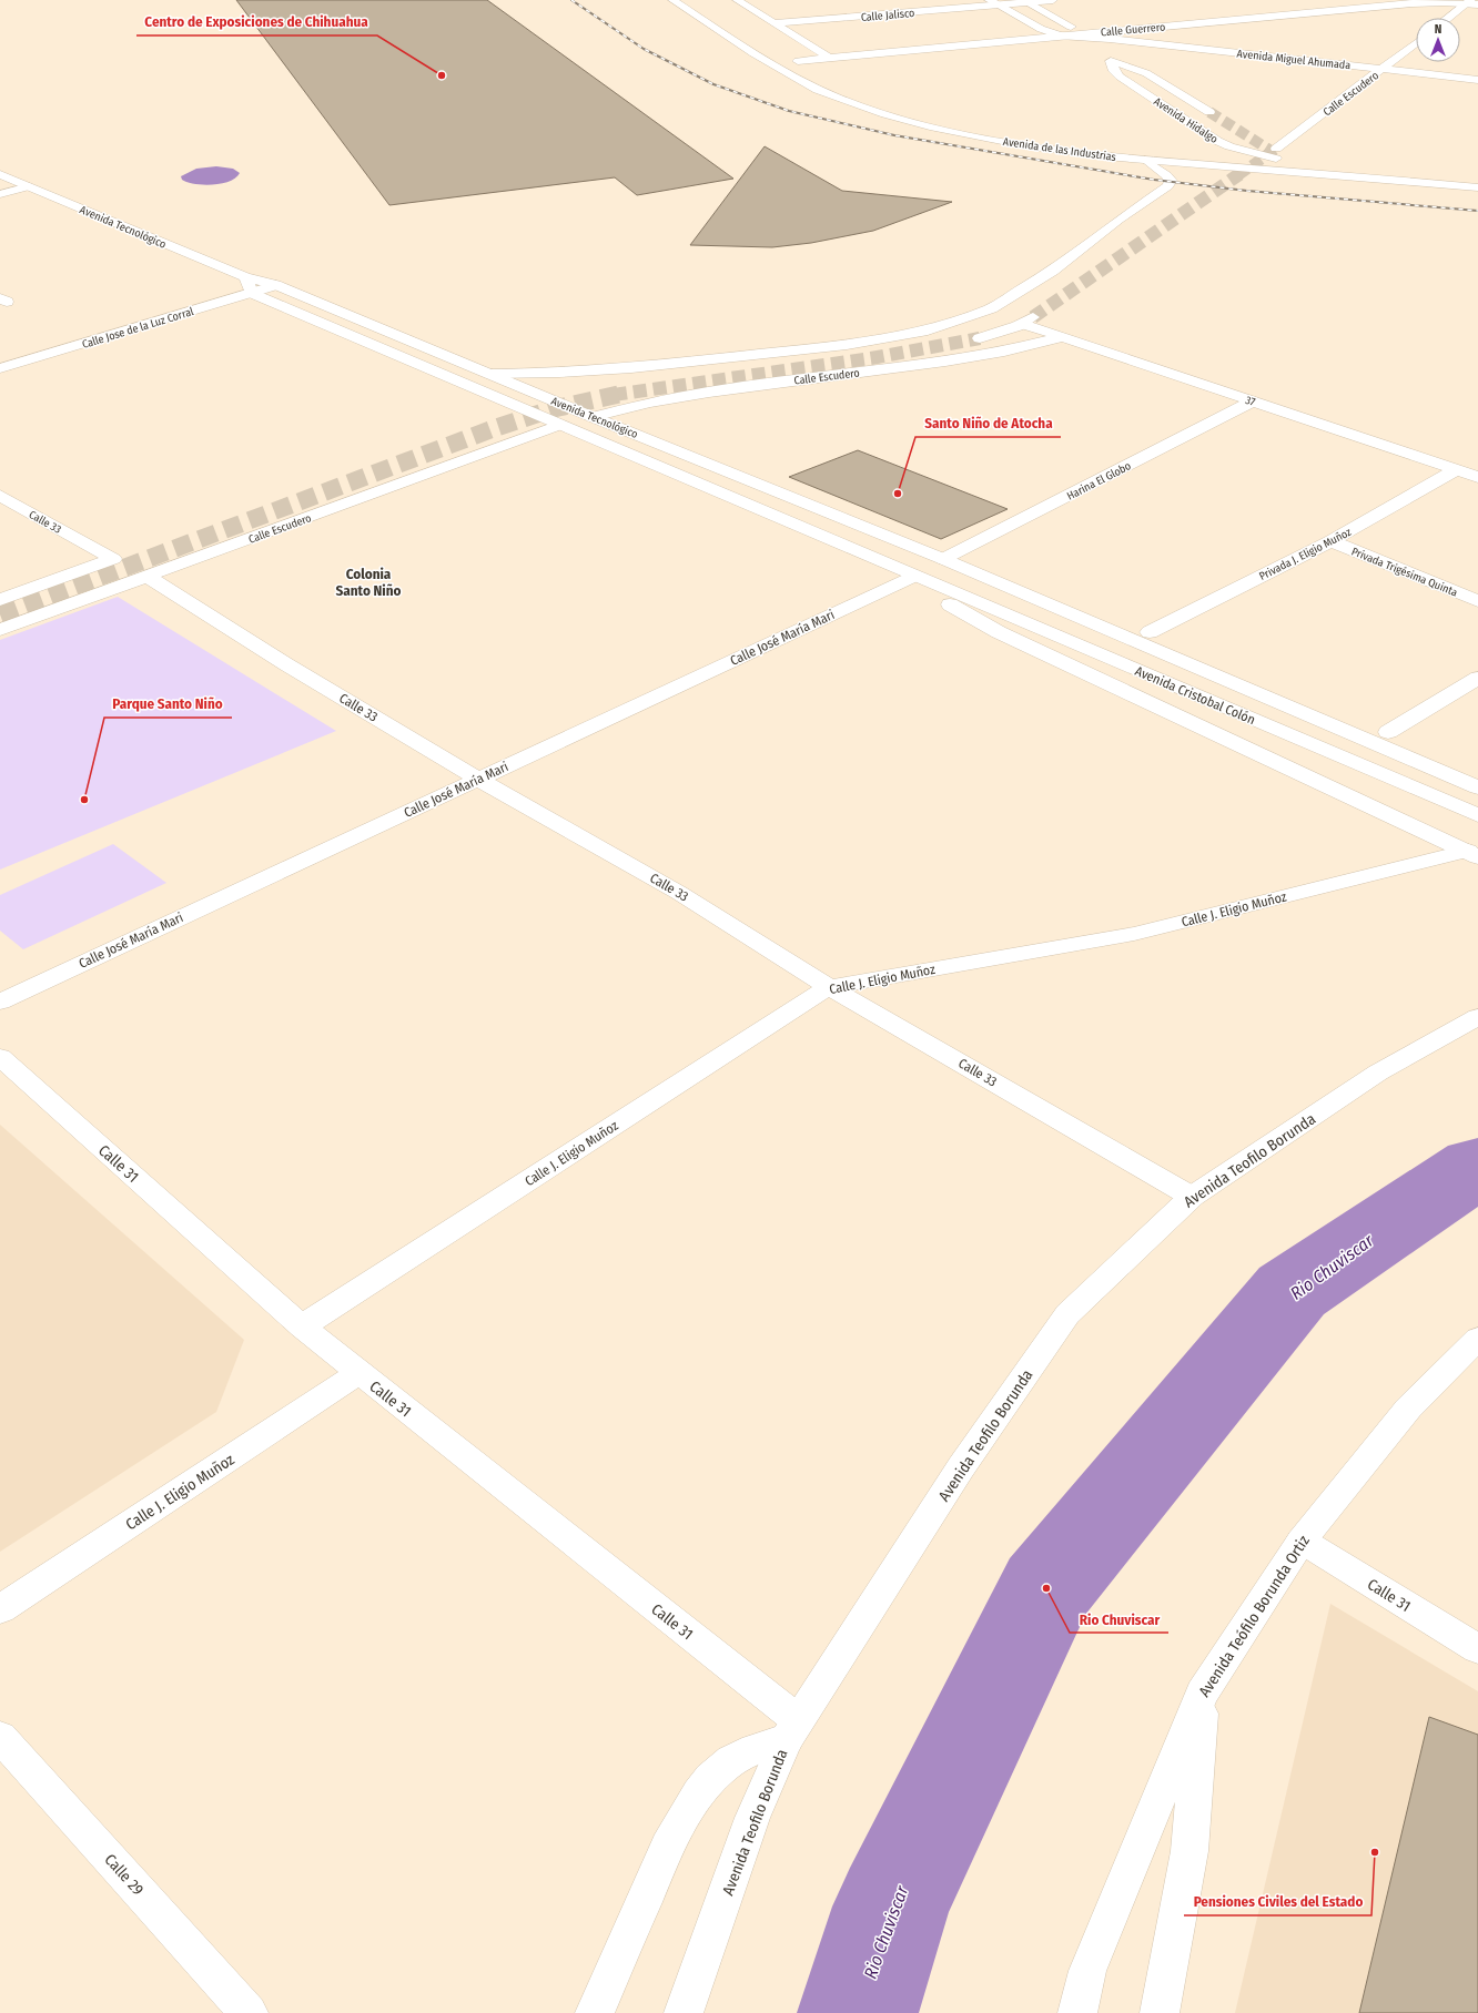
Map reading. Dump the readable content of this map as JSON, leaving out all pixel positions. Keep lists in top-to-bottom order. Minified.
{"streets":{"street":["Calle Jalisco","Calle Guerrero","Avenida Miguel Ahumada","Calle Escudero","Avenida Hidalgo","Avenida de las Industrias","Avenida Tecnológico","Calle Jose de la Luz Corral","37","Harina El Globo","Calle 33","Privada J. Eligio Muñoz","Privada Trigésima Quinta","Calle José María Mari","Avenida Cristobal Colón","Calle J. Eligio Muñoz","Avenida Teofilo Borunda","Calle 31","Avenida Teófilo Borunda Ortiz","Calle 29"]},"crossings":[["Calle Jalisco","Avenida Hidalgo"],["Calle Guerrero","Avenida Hidalgo"],["Avenida Miguel Ahumada","Calle Escudero"],["Avenida Miguel Ahumada","Avenida Hidalgo"],["Calle Escudero","Avenida Hidalgo"],["Calle Escudero","Avenida de las Industrias"],["Calle Escudero","Avenida Tecnológico"],["Calle Escudero","37"],["Calle Escudero","Calle 33"],["Avenida Hidalgo","Avenida de las Industrias"],["Avenida Tecnológico","Calle Jose de la Luz Corral"],["Avenida Tecnológico","Harina El Globo"],["Avenida Tecnológico","Calle José María Mari"],["Avenida Tecnológico","Avenida Cristobal Colón"],["37","Harina El Globo"],["37","Privada J. Eligio Muñoz"],["Harina El Globo","Avenida Cristobal Colón"],["Calle 33","Calle José María Mari"],["Calle 33","Calle J. Eligio Muñoz"],["Calle 33","Avenida Teofilo Borunda"],["Privada J. Eligio Muñoz","Privada Trigésima Quinta"],["Calle José María Mari","Avenida Cristobal Colón"],["Calle J. Eligio Muñoz","Calle 31"],["Avenida Teofilo Borunda","Calle 31"],["Calle 31","Avenida Teófilo Borunda Ortiz"]],"districts":["Colonia Santo Niño"],"water":["Rio Chuviscar"],"places":["Centro de Exposiciones de Chihuahua","Santo Niño de Atocha","Parque Santo Niño","Rio Chuviscar","Pensiones Civiles del Estado"],"north":"top"}
